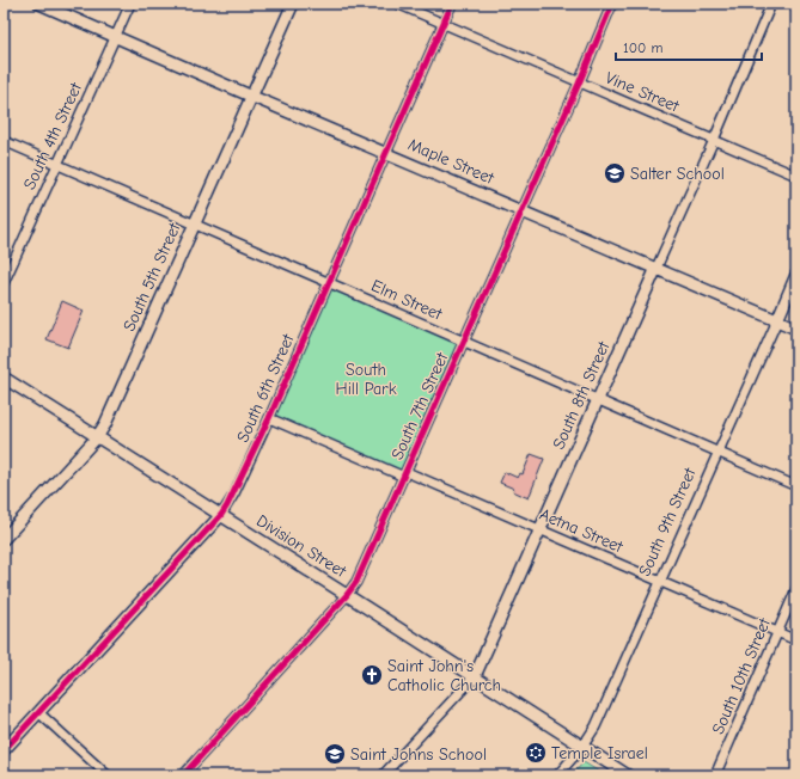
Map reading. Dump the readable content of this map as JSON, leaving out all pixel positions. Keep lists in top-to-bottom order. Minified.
{"streets":{"street":["Vine Street","South 4th Street","Maple Street","South 5th Street","Elm Street","South 6th Street","South 8th Street","South 7th Street","South 9th Street","Aetna Street","Division Street","South 10th Street"]},"crossings":[["Vine Street","South 6th Street"],["Vine Street","South 8th Street"],["Vine Street","South 7th Street"],["South 4th Street","Maple Street"],["South 4th Street","Elm Street"],["Maple Street","South 5th Street"],["Maple Street","South 6th Street"],["Maple Street","South 8th Street"],["Maple Street","South 7th Street"],["Maple Street","South 9th Street"],["South 5th Street","Elm Street"],["South 5th Street","Division Street"],["Elm Street","South 6th Street"],["Elm Street","South 8th Street"],["Elm Street","South 7th Street"],["Elm Street","South 9th Street"],["South 6th Street","Aetna Street"],["South 6th Street","Division Street"],["South 8th Street","Aetna Street"],["South 8th Street","Division Street"],["South 7th Street","Aetna Street"],["South 7th Street","Division Street"],["South 9th Street","Aetna Street"],["South 9th Street","Division Street"],["Aetna Street","South 10th Street"]],"parks":["South Hill Park"],"places":{"school or university":["Salter School","Saint Johns School"],"church":["Saint John's Catholic Church"],"synagogue":["Temple Israel"]},"scale_bar":"100 m"}
